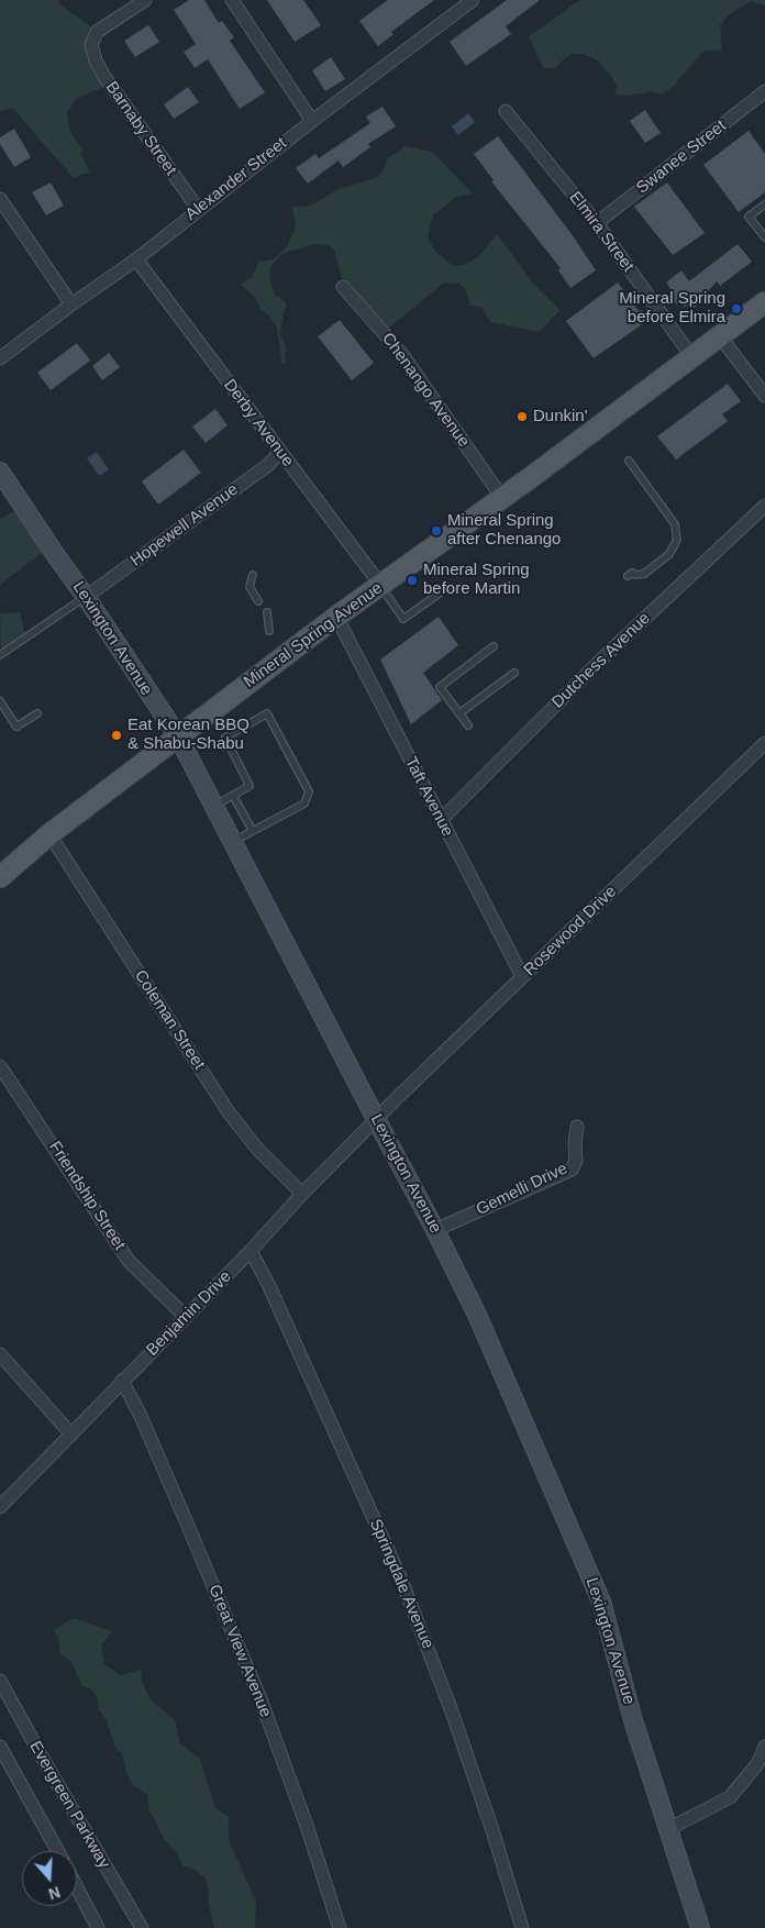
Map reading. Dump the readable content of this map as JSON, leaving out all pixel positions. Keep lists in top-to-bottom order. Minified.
{"streets":{"main road":["Mineral Spring Avenue"],"street":["Barnaby Street","Swanee Street","Alexander Street","Elmira Street","Chenango Avenue","Derby Avenue","Hopewell Avenue","Lexington Avenue","Dutchess Avenue","Taft Avenue","Rosewood Drive","Coleman Street","Gemelli Drive","Friendship Street","Benjamin Drive","Springdale Avenue","Great View Avenue","Evergreen Parkway"]},"crossings":[["Barnaby Street","Alexander Street"],["Swanee Street","Elmira Street"],["Alexander Street","Derby Avenue"],["Elmira Street","Mineral Spring Avenue"],["Chenango Avenue","Mineral Spring Avenue"],["Derby Avenue","Hopewell Avenue"],["Derby Avenue","Mineral Spring Avenue"],["Hopewell Avenue","Lexington Avenue"],["Mineral Spring Avenue","Lexington Avenue"],["Mineral Spring Avenue","Taft Avenue"],["Mineral Spring Avenue","Coleman Street"],["Lexington Avenue","Rosewood Drive"],["Lexington Avenue","Gemelli Drive"],["Lexington Avenue","Benjamin Drive"],["Dutchess Avenue","Taft Avenue"],["Taft Avenue","Rosewood Drive"],["Rosewood Drive","Benjamin Drive"],["Coleman Street","Benjamin Drive"],["Friendship Street","Benjamin Drive"],["Benjamin Drive","Springdale Avenue"],["Benjamin Drive","Great View Avenue"]],"places":["Mineral Spring before Elmira","Dunkin'","Mineral Spring after Chenango","Mineral Spring before Martin","Eat Korean BBQ & Shabu-Shabu"],"north":"bottom"}
